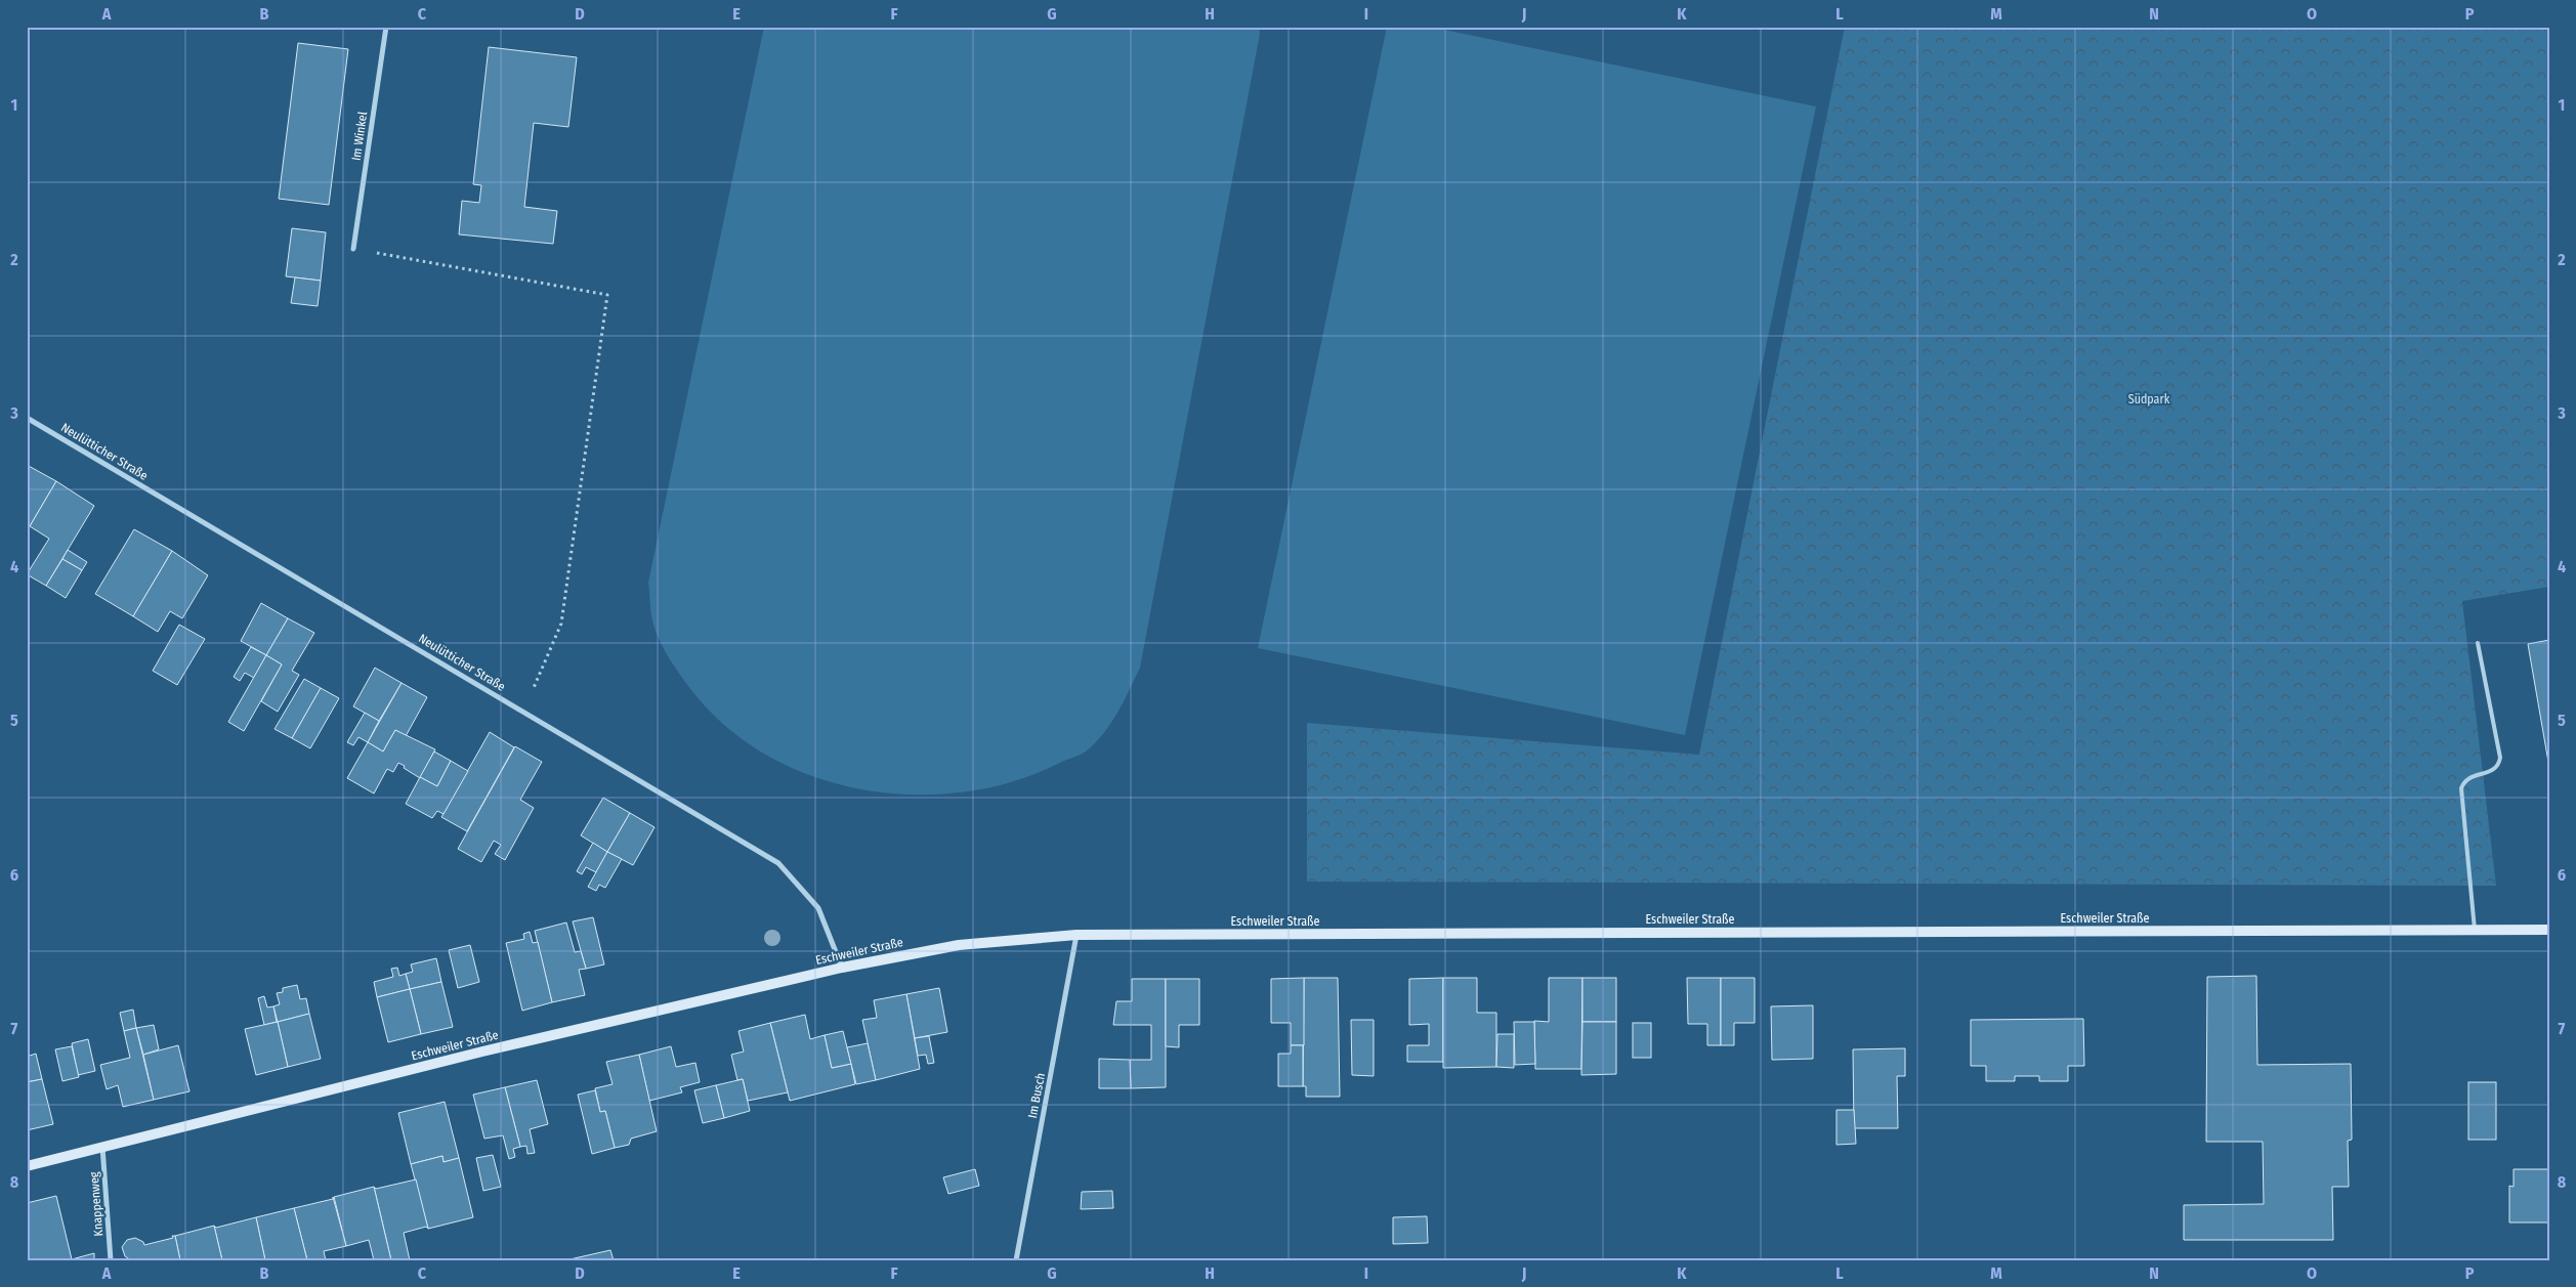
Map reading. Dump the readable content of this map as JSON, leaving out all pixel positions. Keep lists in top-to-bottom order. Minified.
{"streets":{"street":["Im Winkel","Neulütticher Straße","Eschweiler Straße","Im Busch","Knappenweg"]},"crossings":[["Neulütticher Straße","Eschweiler Straße"],["Eschweiler Straße","Im Busch"],["Eschweiler Straße","Knappenweg"]],"parks":["Südpark"],"grid":{"columns":["A","B","C","D","E","F","G","H","I","J","K","L","M","N","O","P"],"rows":["1","2","3","4","5","6","7","8"]}}
